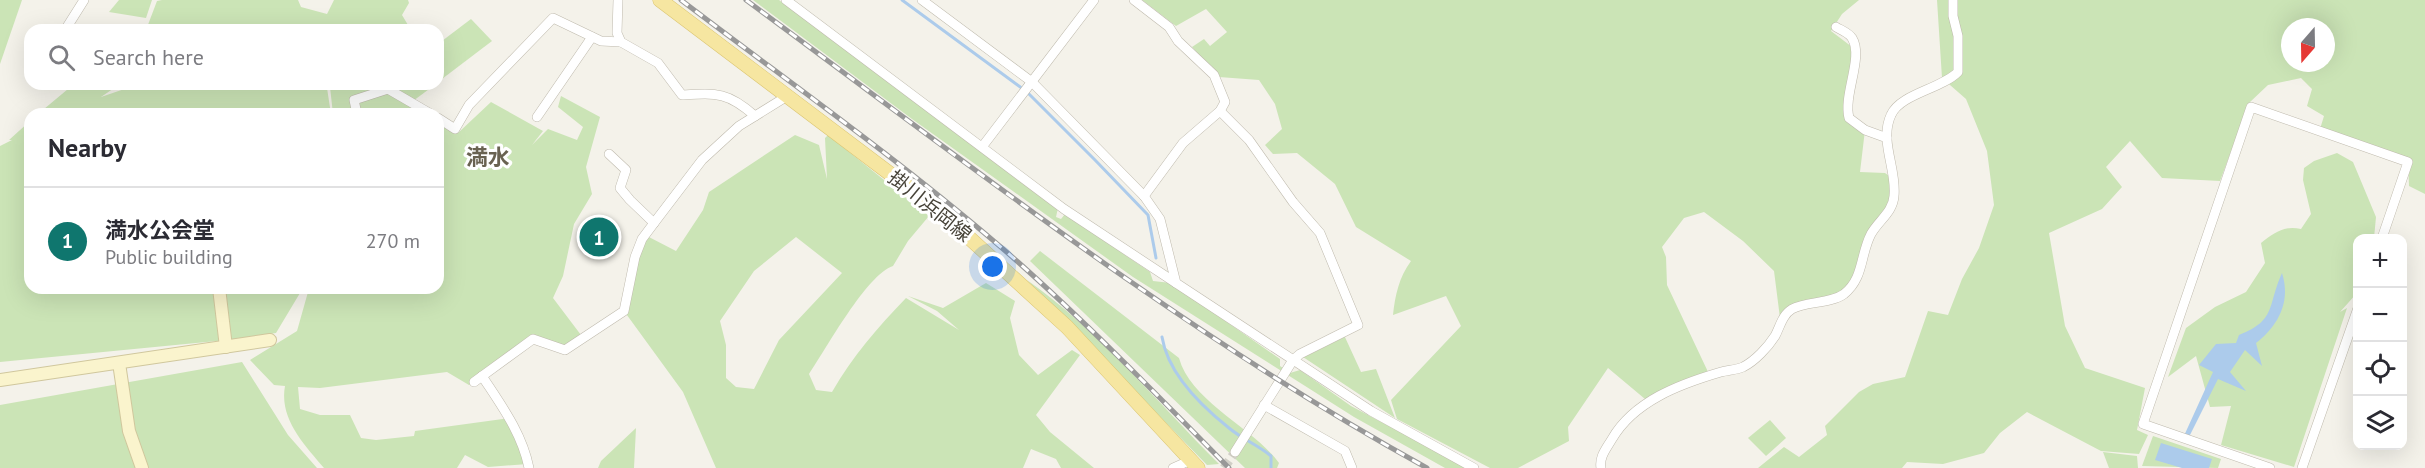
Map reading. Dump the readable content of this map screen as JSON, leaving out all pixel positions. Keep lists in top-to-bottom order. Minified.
{"streets":{"main road":["掛川浜岡線"]},"districts":["満水"],"north":"bottom","page":{"search":"Search here","heading":"Nearby","list":[{"mark":"1","name":"満水公会堂","note":"Public building","value":"270 m"}],"pins":"1","map_buttons":["+","−"]}}
